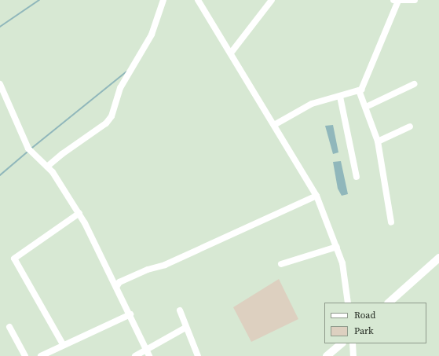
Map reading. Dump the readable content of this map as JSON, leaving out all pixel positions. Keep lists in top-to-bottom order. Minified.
{"legend":["Road","Park"]}
